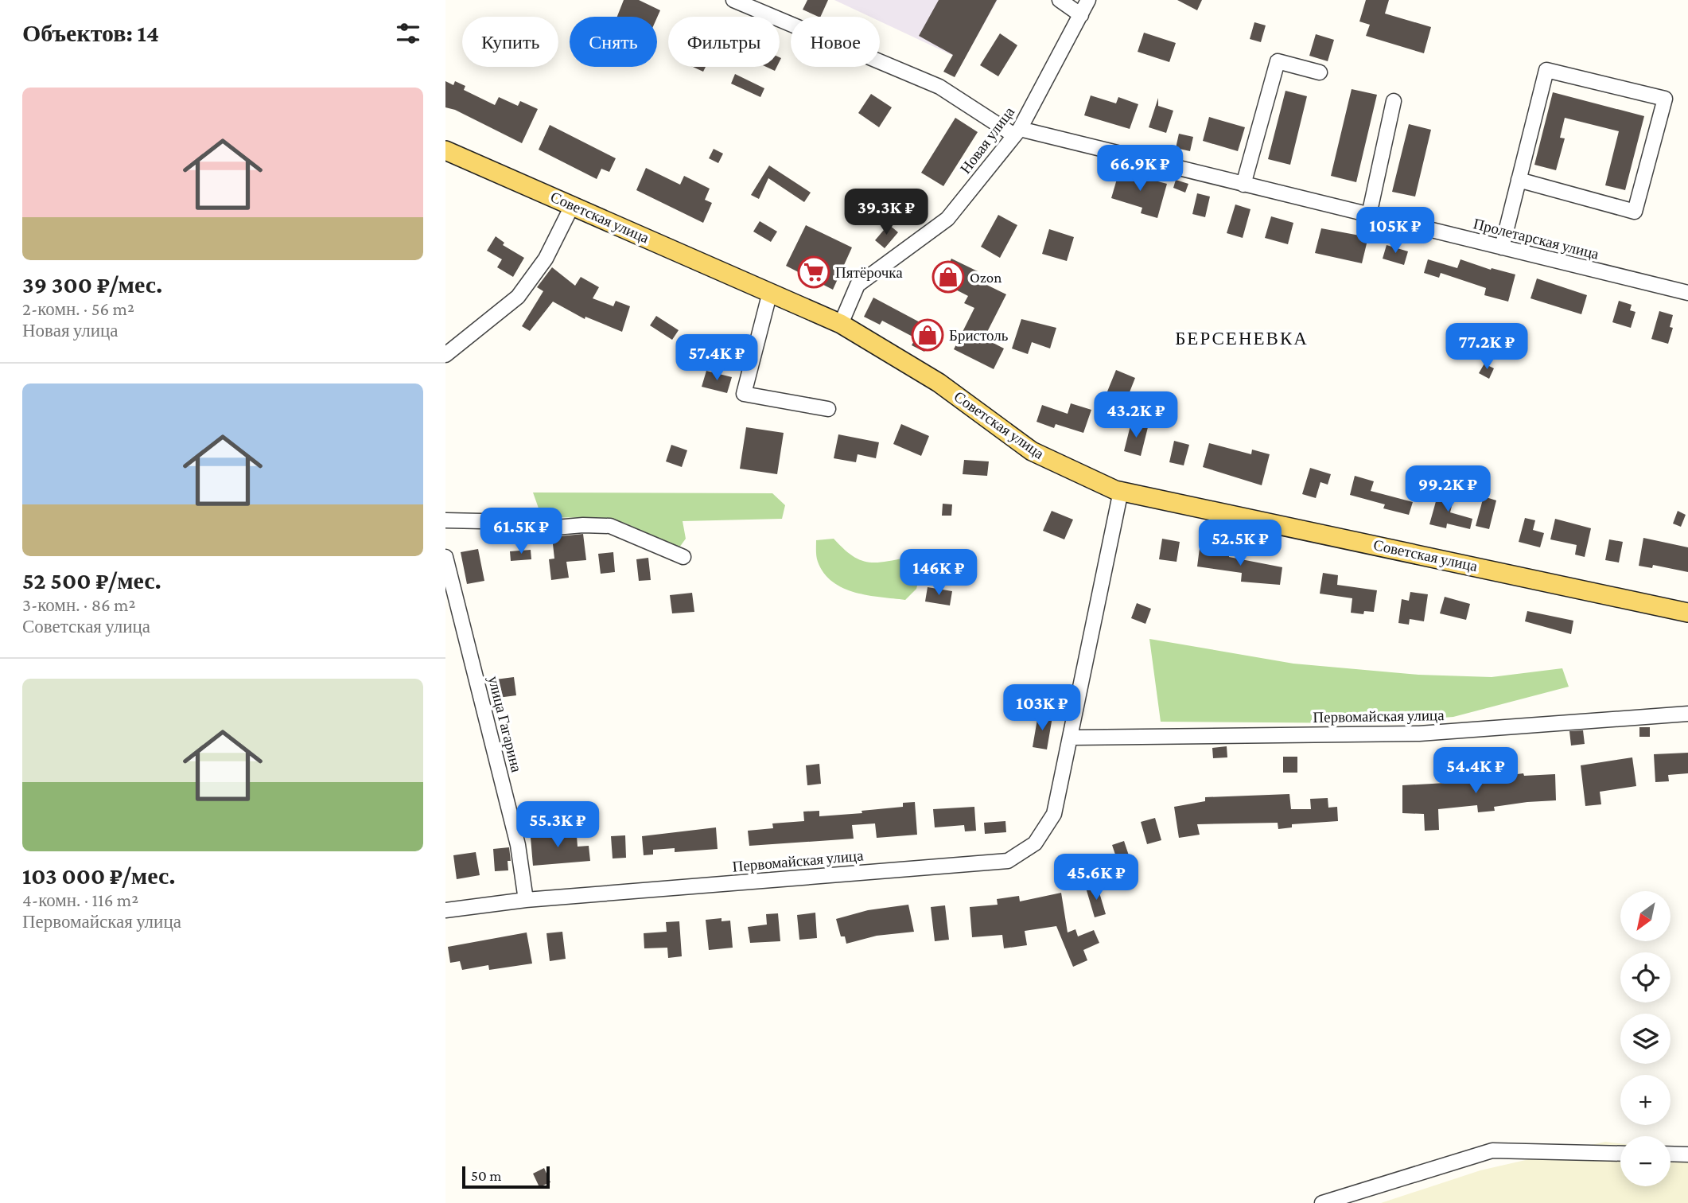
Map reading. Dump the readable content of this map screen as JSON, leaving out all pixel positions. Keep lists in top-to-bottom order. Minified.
{"streets":{"main road":["Советская улица"],"street":["Новая улица","Пролетарская улица","Первомайская улица","улица Гагарина"]},"crossings":[["Новая улица","Советская улица"],["Новая улица","Пролетарская улица"],["Советская улица","Первомайская улица"],["Первомайская улица","улица Гагарина"]],"districts":["БЕРСЕНЕВКА"],"places":{"supermarket":["Пятёрочка"],"shop":["Ozon","Бристоль"]},"scale_bar":"50 m","north":"bottom left","page":{"heading":"Объектов: 14","chip":["Купить","Снять","Фильтры","Новое"],"list":[{"name":"39 300 ₽/мес.","note":"2-комн. · 56 m² · Новая улица"},{"name":"52 500 ₽/мес.","note":"3-комн. · 86 m² · Советская улица"},{"name":"103 000 ₽/мес.","note":"4-комн. · 116 m² · Первомайская улица"}],"price":["66.9K ₽","39.3K ₽","105K ₽","77.2K ₽","57.4K ₽","43.2K ₽","99.2K ₽","61.5K ₽","52.5K ₽","146K ₽","103K ₽","54.4K ₽","55.3K ₽","45.6K ₽"],"map_buttons":["+","−"],"scale":"50 m"}}
